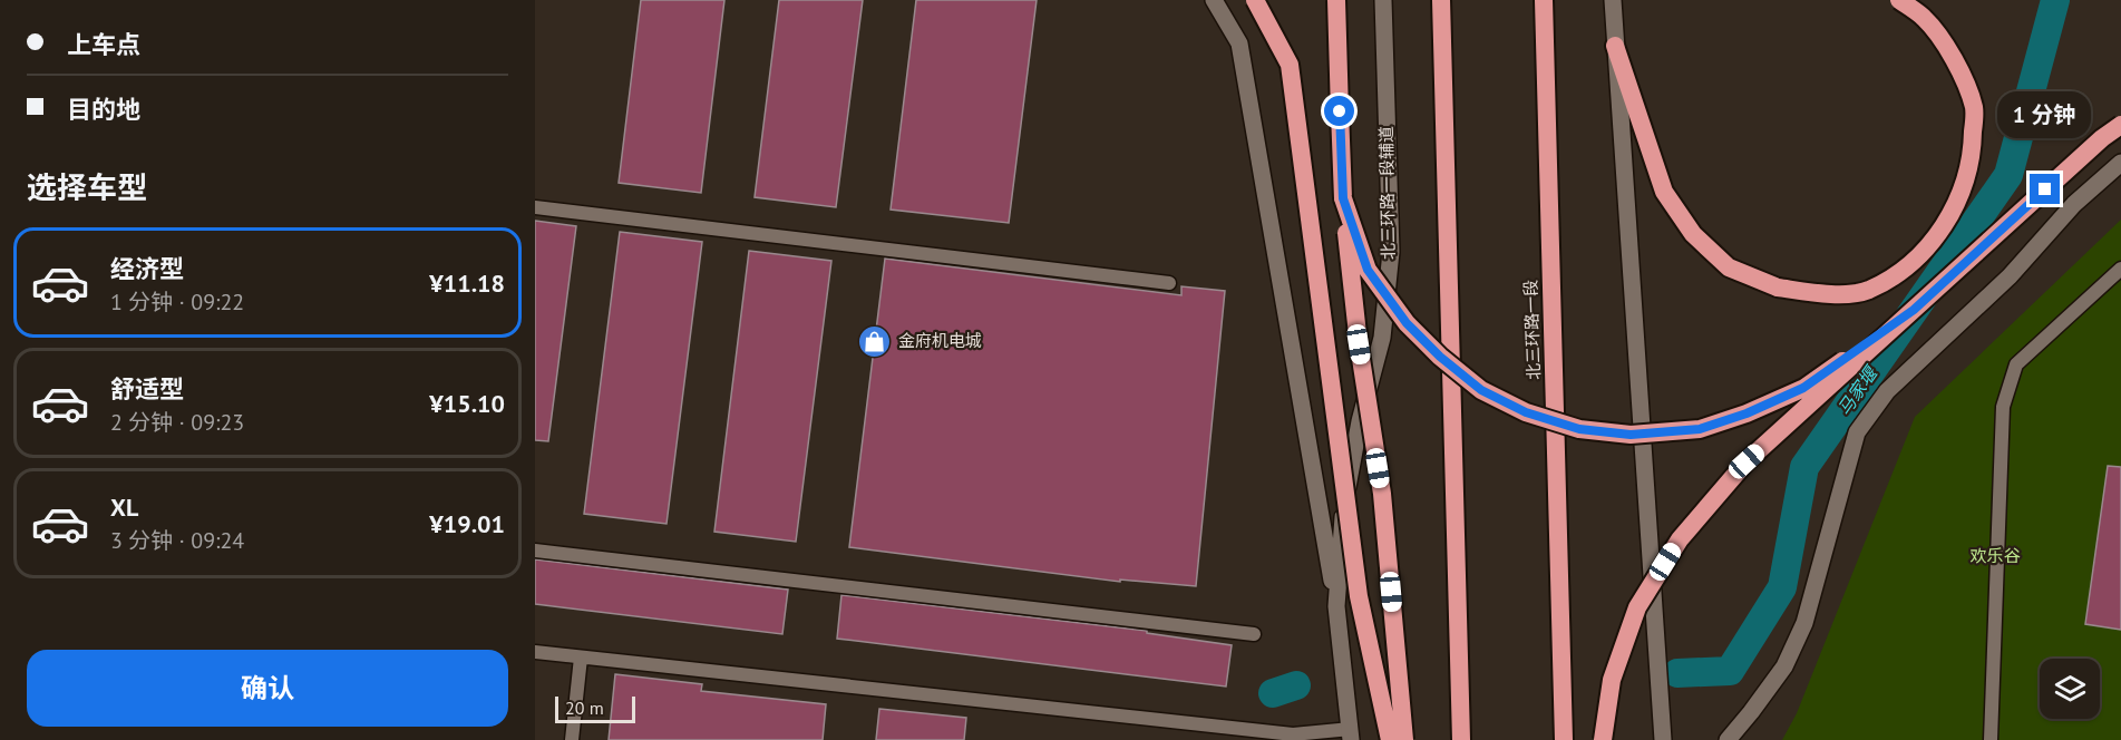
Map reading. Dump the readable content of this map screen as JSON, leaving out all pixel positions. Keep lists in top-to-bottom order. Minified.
{"streets":{"highway":["北三环路一段"],"main road":["北三环路一段辅道"]},"water":["马家堰"],"parks":["欢乐谷"],"places":{"shop":["金府机电城"]},"scale_bar":"20 m","page":{"banner":["上车点","目的地"],"bubble":"1 分钟","heading":"选择车型","list":[{"name":"经济型","note":"1 分钟 · 09:22","value":"¥11.18"},{"name":"舒适型","note":"2 分钟 · 09:23","value":"¥15.10"},{"name":"XL","note":"3 分钟 · 09:24","value":"¥19.01"}],"buttons":"确认","scale":"20 m"}}
